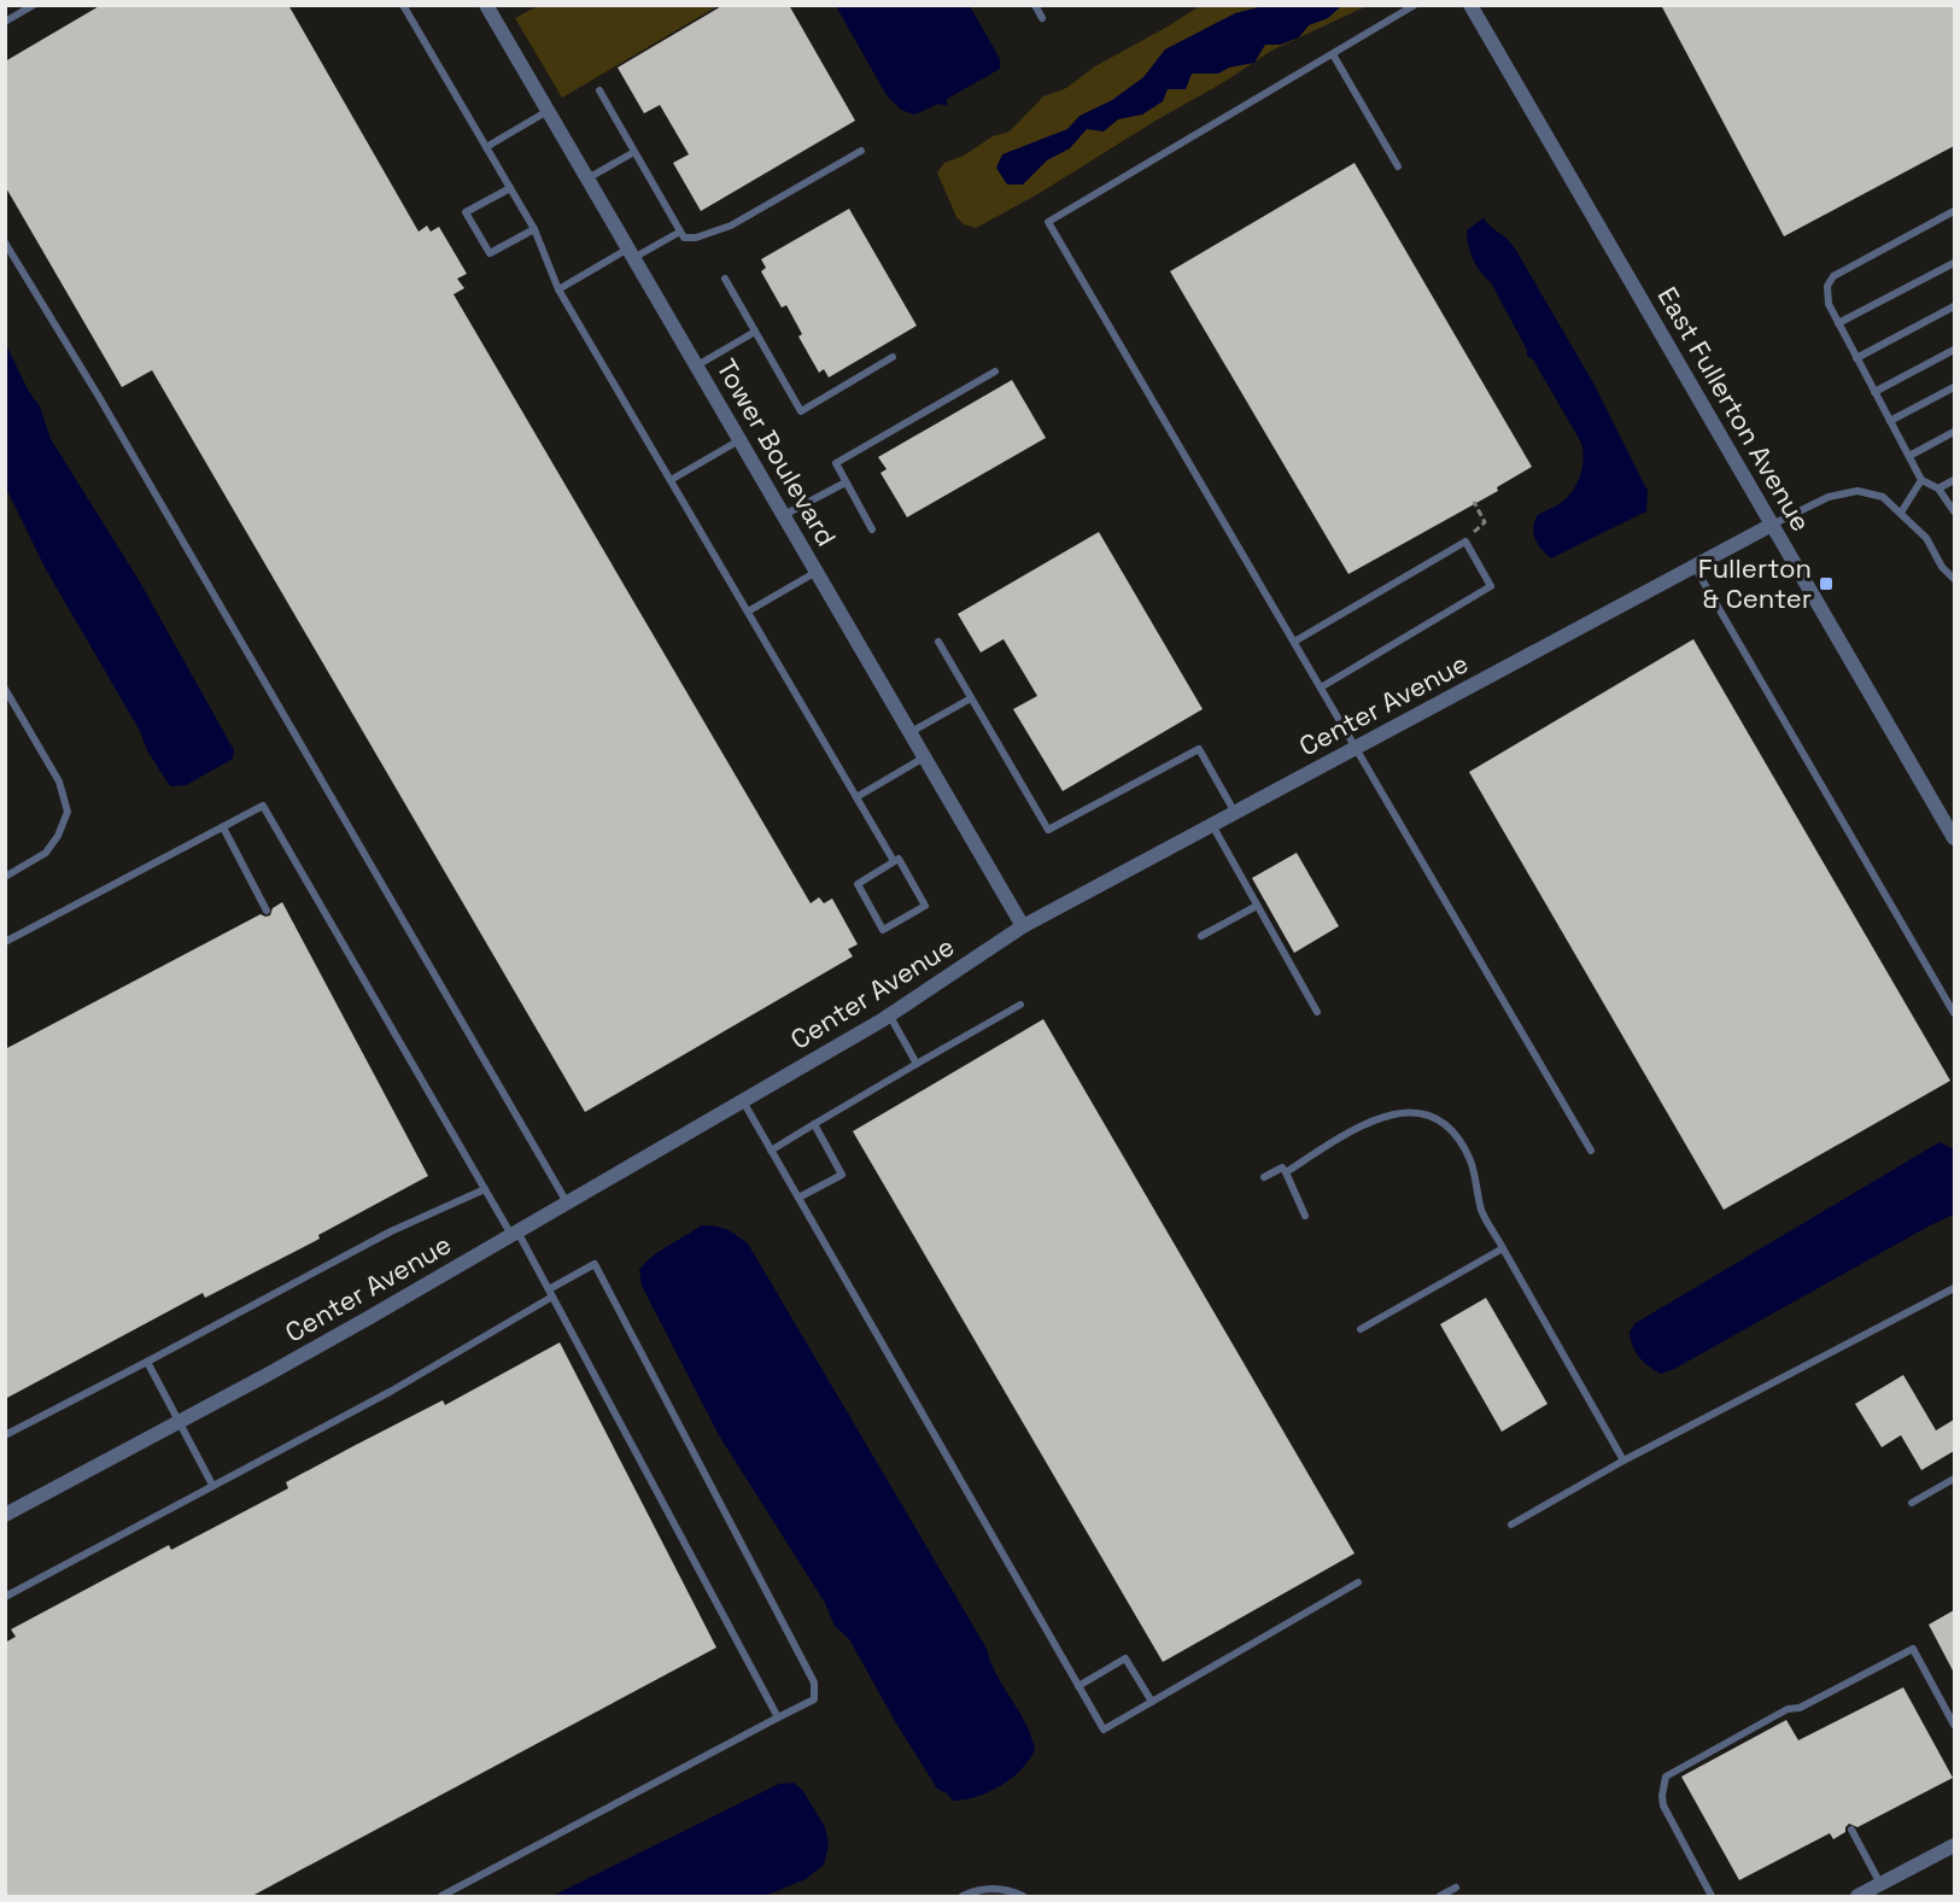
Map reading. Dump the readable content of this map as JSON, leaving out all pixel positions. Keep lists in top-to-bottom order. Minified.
{"streets":{"street":["East Fullerton Avenue","Tower Boulevard","Center Avenue"]},"crossings":[["East Fullerton Avenue","Center Avenue"],["Tower Boulevard","Center Avenue"]],"places":{"transit":["Fullerton & Center"]}}
